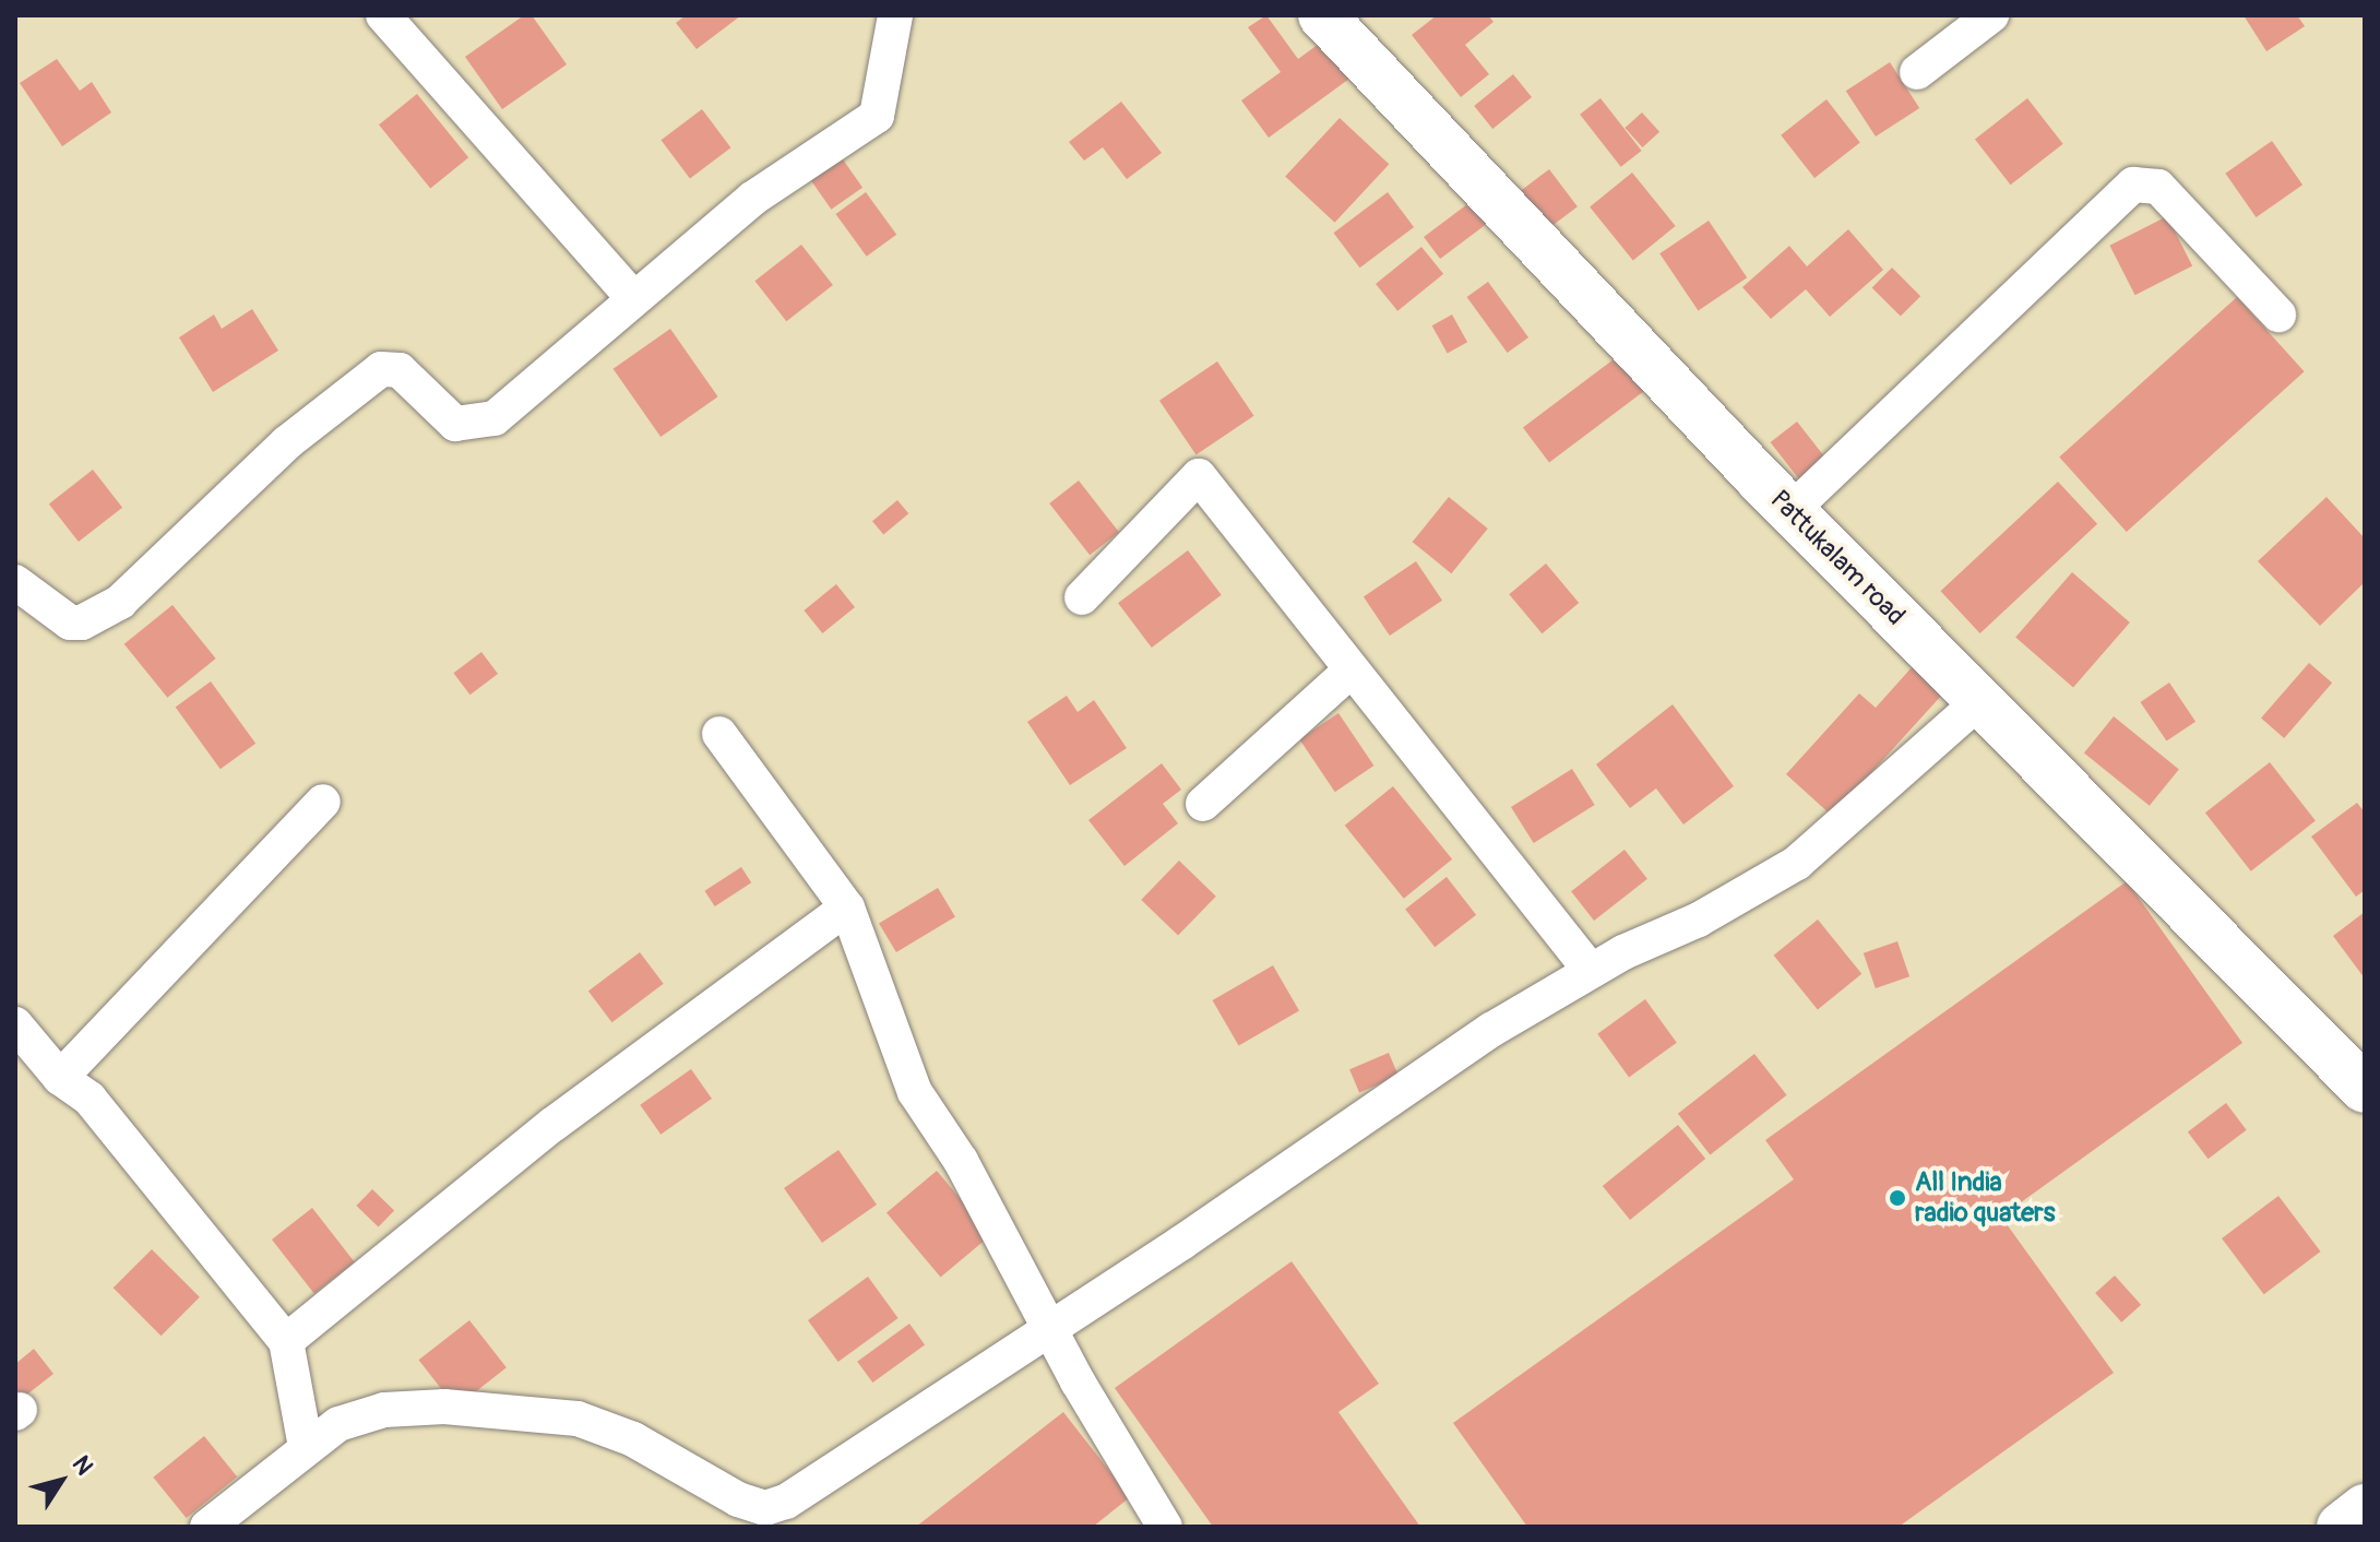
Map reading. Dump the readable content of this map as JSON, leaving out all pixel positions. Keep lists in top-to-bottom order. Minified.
{"streets":{"main road":["Pattukalam road"]},"places":["All India radio quaters"],"north":"top right"}
